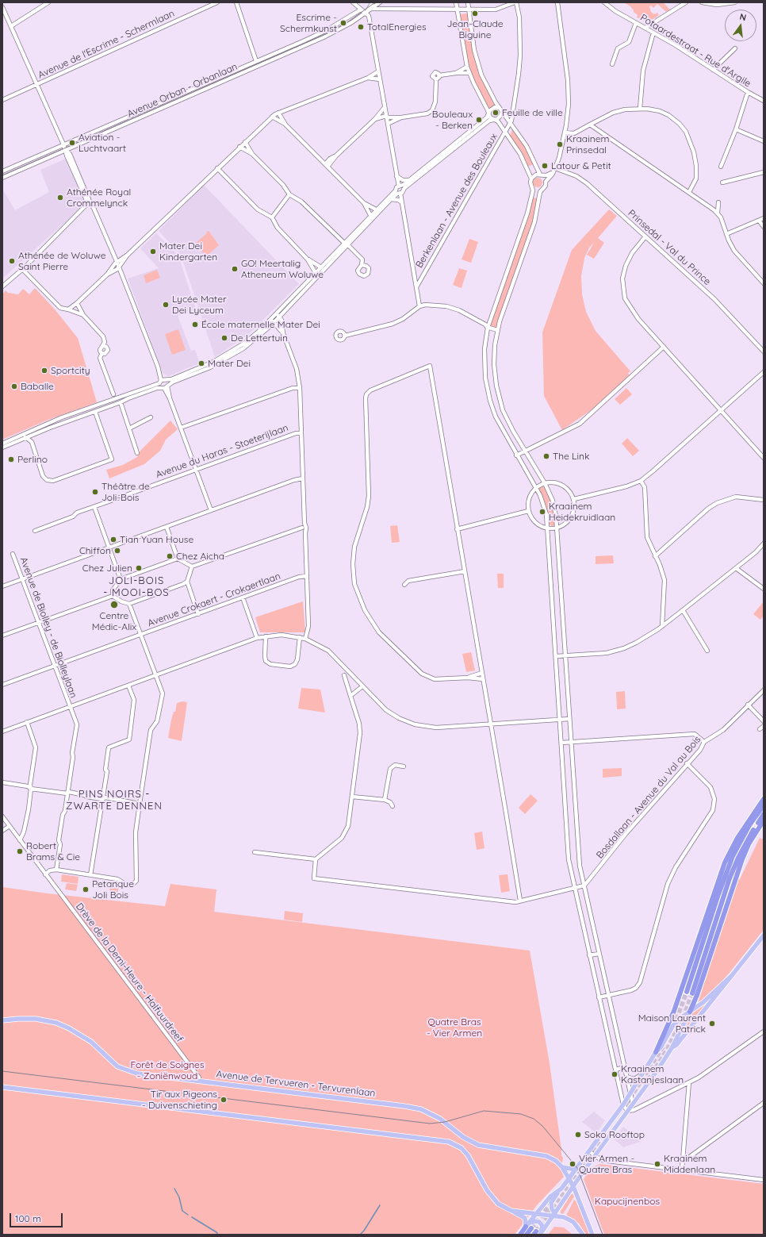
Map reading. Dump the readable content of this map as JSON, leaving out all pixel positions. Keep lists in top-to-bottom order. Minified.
{"streets":{"main road":["Avenue de Tervueren - Tervurenlaan"],"street":["Avenue de l'Escrime - Schermlaan","Potaardestraat - Rue d'Argile","Avenue Orban - Orbanlaan","Berkenlaan - Avenue des Bouleaux","Prinsedal - Val du Prince","Avenue du Haras - Stoeterijlaan","Avenue Crokaert - Crokaertlaan","Avenue de Biolley - de Biolleylaan","Bosdallaan - Avenue du Val au Bois","Drève de la Demi-Heure - Halfuurdreef"]},"crossings":[["Avenue Crokaert - Crokaertlaan","Avenue de Biolley - de Biolleylaan"],["Drève de la Demi-Heure - Halfuurdreef","Avenue de Tervueren - Tervurenlaan"]],"districts":["JOLI-BOIS - MOOI-BOS","PINS NOIRS - ZWARTE DENNEN"],"parks":["Quatre Bras - Vier Armen","Forêt de Soignes - Zoniënwoud","Kapucijnenbos"],"places":["Jean-Claude Biguine","Escrime - Schermkunst","TotalEnergies","Feuille de ville","Bouleaux - Berken","Aviation - Luchtvaart","Kraainem Prinsedal","Latour & Petit","Athénée Royal Crommelynck","Mater Dei Kindergarten","Athénée de Woluwe Saint Pierre","GO! Meertalig Atheneum Woluwe","Lycée Mater Dei Lyceum","École maternelle Mater Dei","De Lettertuin","Mater Dei","Sportcity","Baballe","The Link","Perlino","Théâtre de Joli-Bois","Kraainem Heidekruidlaan","Tian Yuan House","Chiffon","Chez Aicha","Chez Julien","Centre Médic-Alix","Robert Brams & Cie","Petanque Joli Bois","Maison Laurent Patrick","Kraainem Kastanjeslaan","Tir aux Pigeons - Duivenschieting","Soko Rooftop","Vier Armen - Quatre Bras","Kraainem Middenlaan"],"scale_bar":"100 m","north":"top"}
